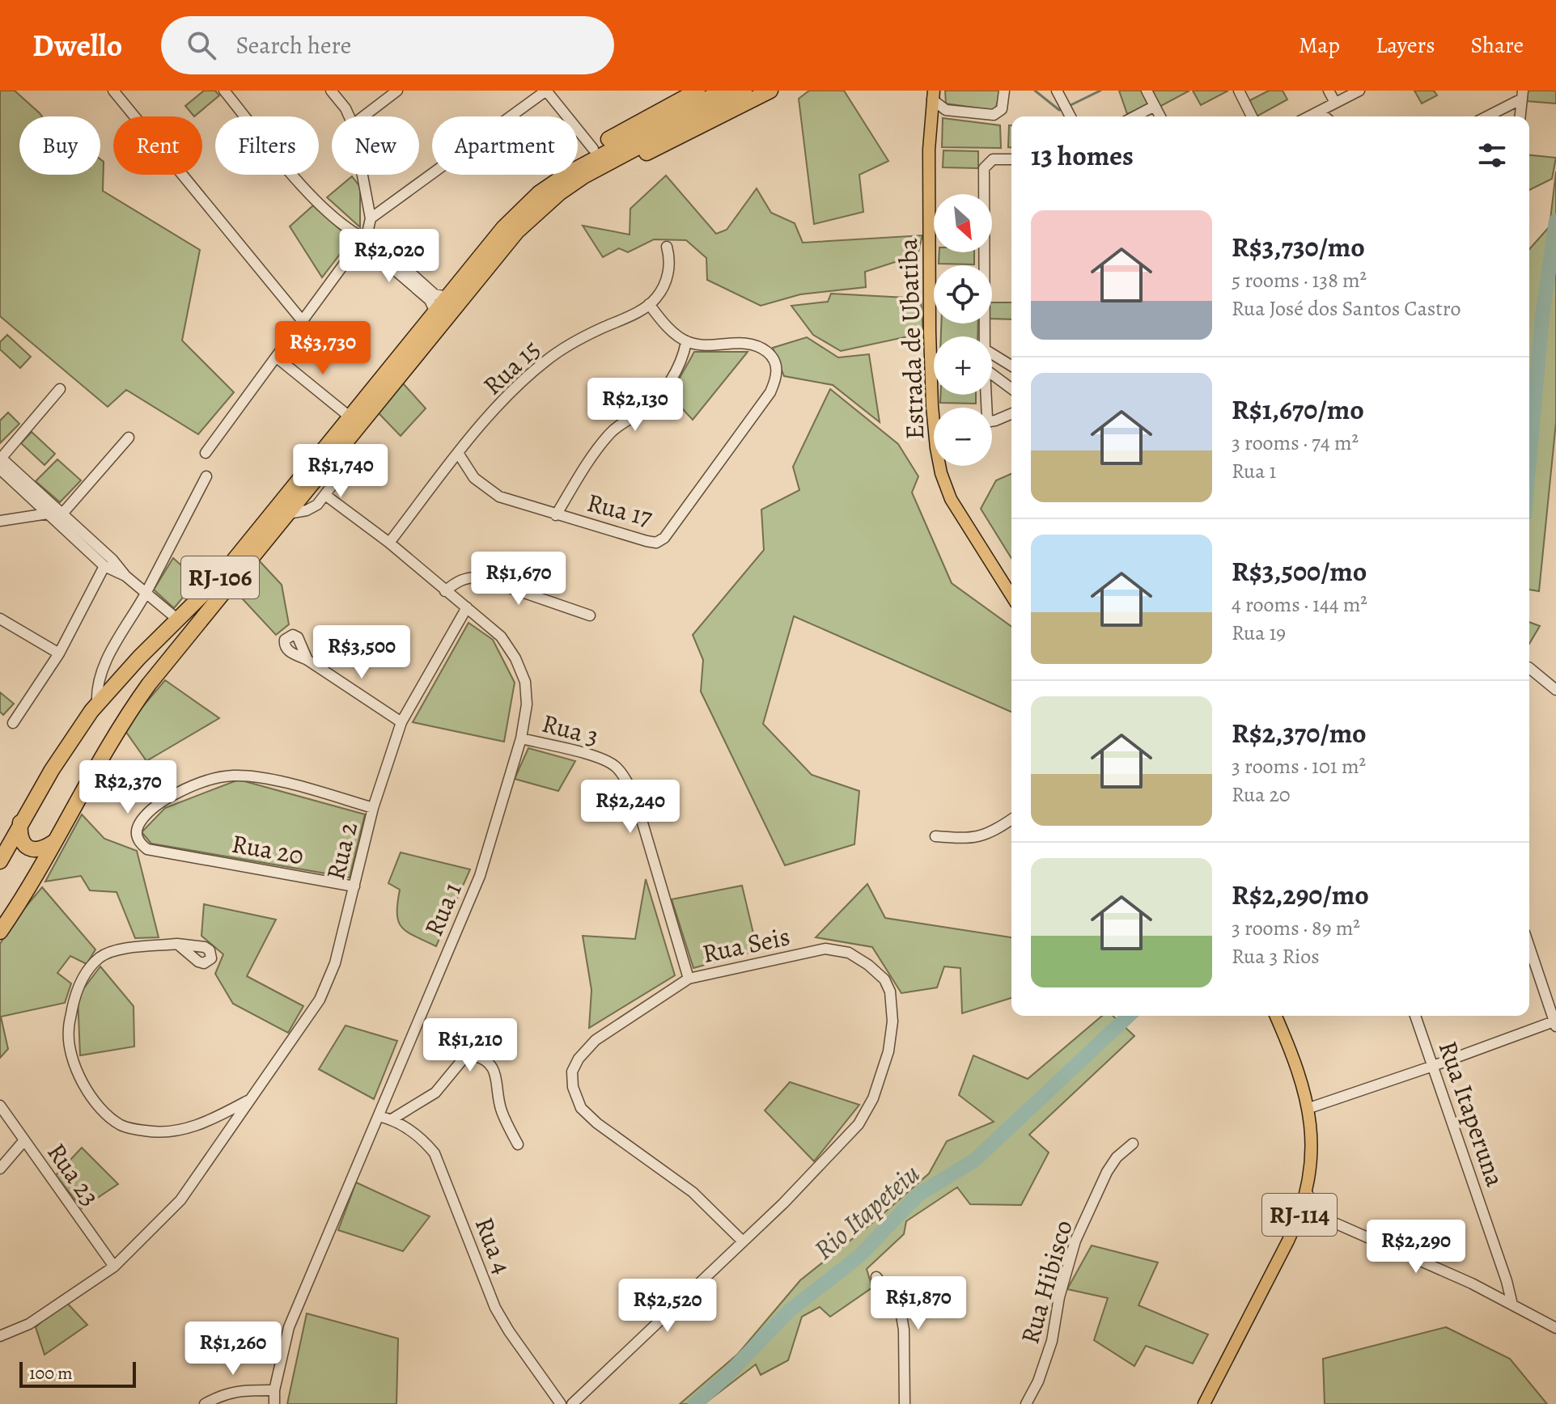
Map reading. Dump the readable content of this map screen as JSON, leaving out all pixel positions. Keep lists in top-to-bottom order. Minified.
{"streets":{"highway":["RJ-106"],"main road":["Estrada de Ubatiba","RJ-114"],"street":["Rua 15","Rua 17","Rua 3","Rua 20","Rua 2","Rua 1","Rua Seis","Rua Itaperuna","Rua 23","Rua 4","Rua Hibisco"]},"crossings":[["Rua 15","Rua 17"],["Rua 15","Rua 1"],["Rua 3","Rua 1"],["Rua 3","Rua Seis"],["Rua 20","Rua 2"],["Rua 2","Rua 1"],["Rua 2","Rua 23"],["Rua 1","Rua 4"]],"water":["Rio Itapeteiu"],"scale_bar":"100 m","north":"bottom right","page":{"header":"Dwello","search":"Search here","nav":["Map","Layers","Share"],"chip":["Buy","Rent","Filters","New","Apartment"],"heading":"13 homes","map_buttons":["+","−"],"list":[{"name":"R$3,730/mo","note":"5 rooms · 138 m² · Rua José dos Santos Castro"},{"name":"R$1,670/mo","note":"3 rooms · 74 m² · Rua 1"},{"name":"R$3,500/mo","note":"4 rooms · 144 m² · Rua 19"},{"name":"R$2,370/mo","note":"3 rooms · 101 m² · Rua 20"},{"name":"R$2,290/mo","note":"3 rooms · 89 m² · Rua 3 Rios"}],"price":["R$2,020","R$3,730","R$2,130","R$1,740","R$1,670","R$3,500","R$2,370","R$2,240","R$1,210","R$2,290","R$1,870","R$2,520","R$1,260"],"scale":"100 m"}}
